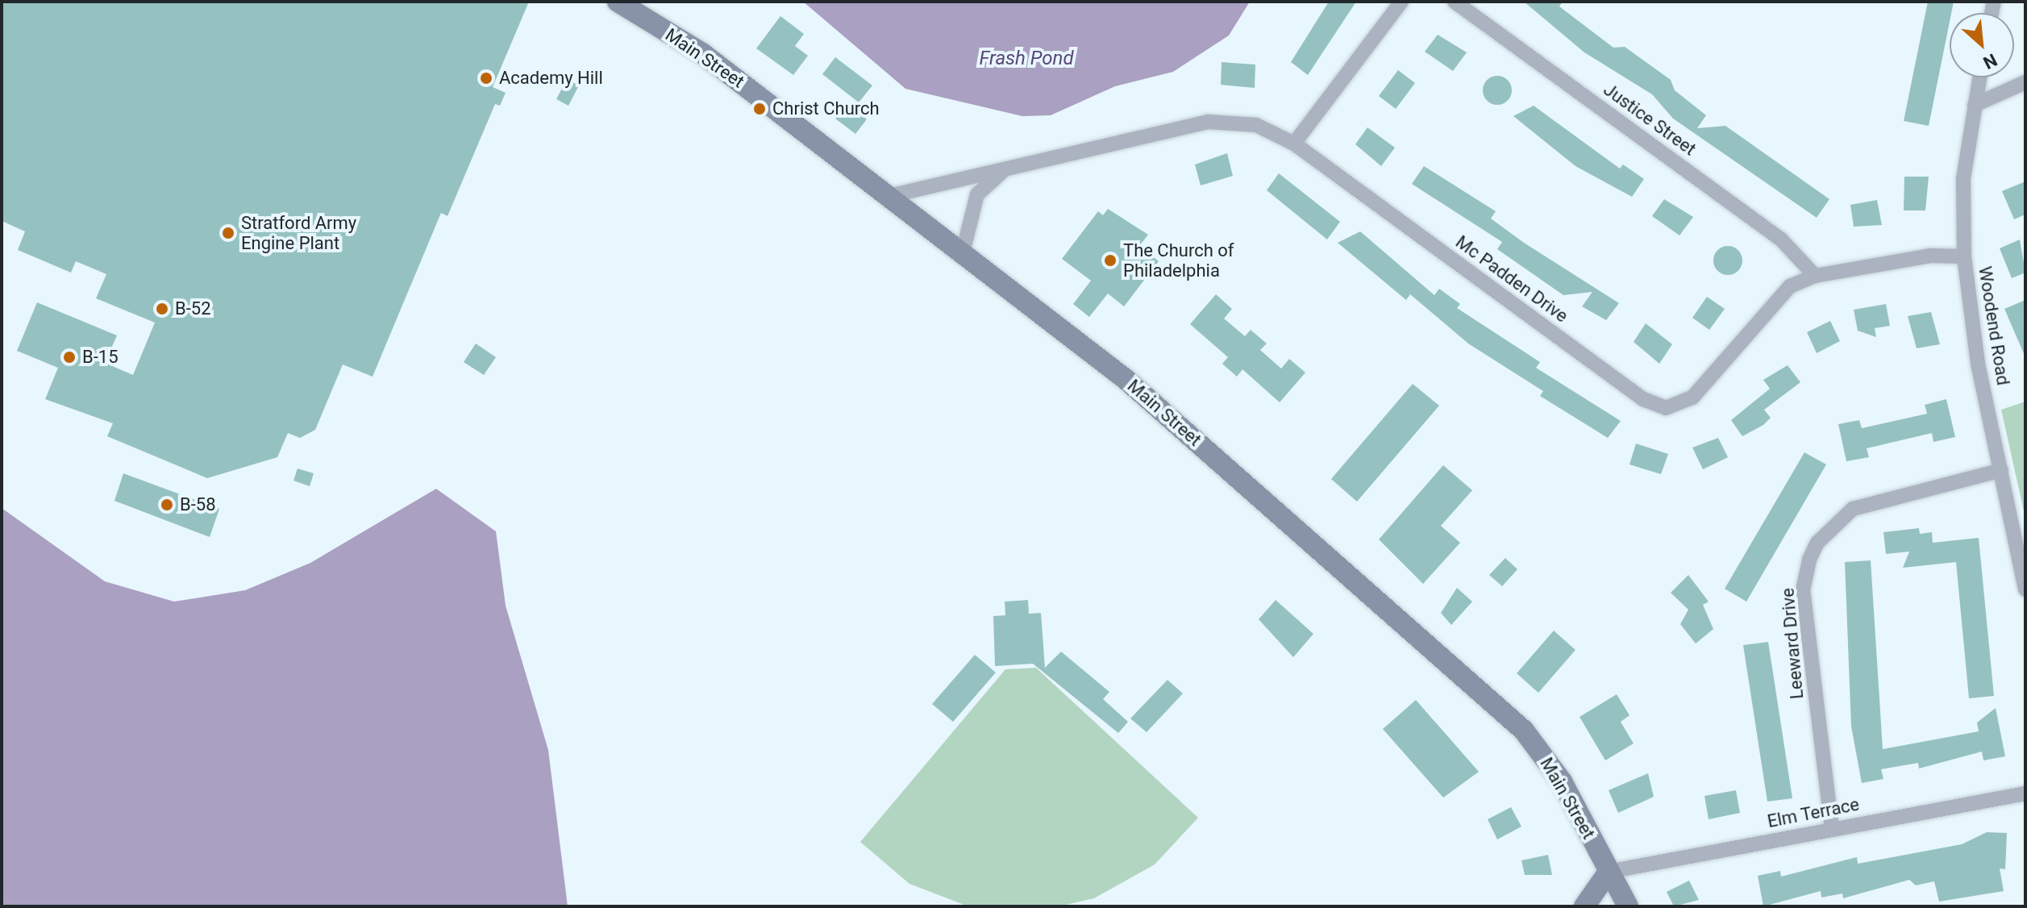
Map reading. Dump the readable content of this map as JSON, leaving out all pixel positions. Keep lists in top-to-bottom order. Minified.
{"streets":{"main road":["Main Street"],"street":["Justice Street","Mc Padden Drive","Woodend Road","Leeward Drive","Elm Terrace"]},"crossings":[["Main Street","Mc Padden Drive"],["Main Street","Elm Terrace"],["Justice Street","Mc Padden Drive"],["Mc Padden Drive","Woodend Road"],["Woodend Road","Leeward Drive"],["Leeward Drive","Elm Terrace"]],"water":["Frash Pond"],"places":["Academy Hill","Christ Church","Stratford Army Engine Plant","The Church of Philadelphia","B-52","B-15","B-58"],"north":"bottom right"}
